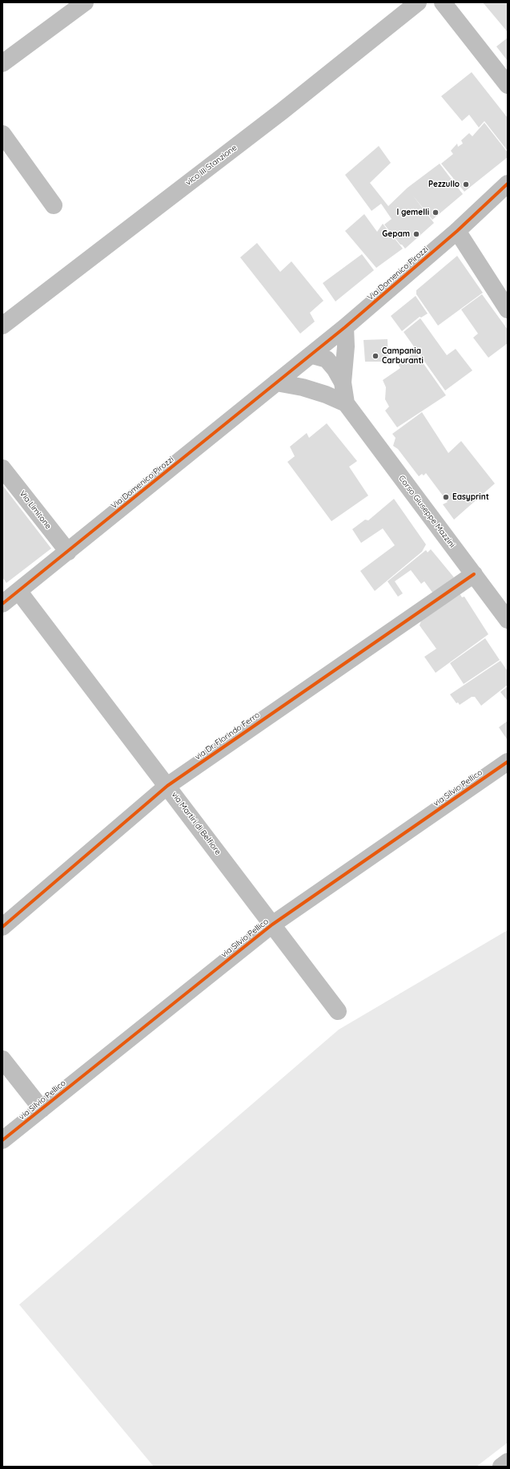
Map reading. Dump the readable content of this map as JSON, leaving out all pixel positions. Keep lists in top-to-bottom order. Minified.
{"streets":{"street":["vico III Stanzione","Via Domenico Pirozzi","Via Limitone","Corso Giuseppe Mazzini","via Dr. Florindo Ferro","via Silvio Pellico","via Martiri di Belfiore"]},"crossings":[["Via Domenico Pirozzi","Via Limitone"],["Via Domenico Pirozzi","Corso Giuseppe Mazzini"],["Via Domenico Pirozzi","via Martiri di Belfiore"],["Corso Giuseppe Mazzini","via Dr. Florindo Ferro"],["via Dr. Florindo Ferro","via Martiri di Belfiore"],["via Silvio Pellico","via Martiri di Belfiore"]],"places":["Pezzullo","I gemelli","Gepam","Campania Carburanti","Easyprint"]}
